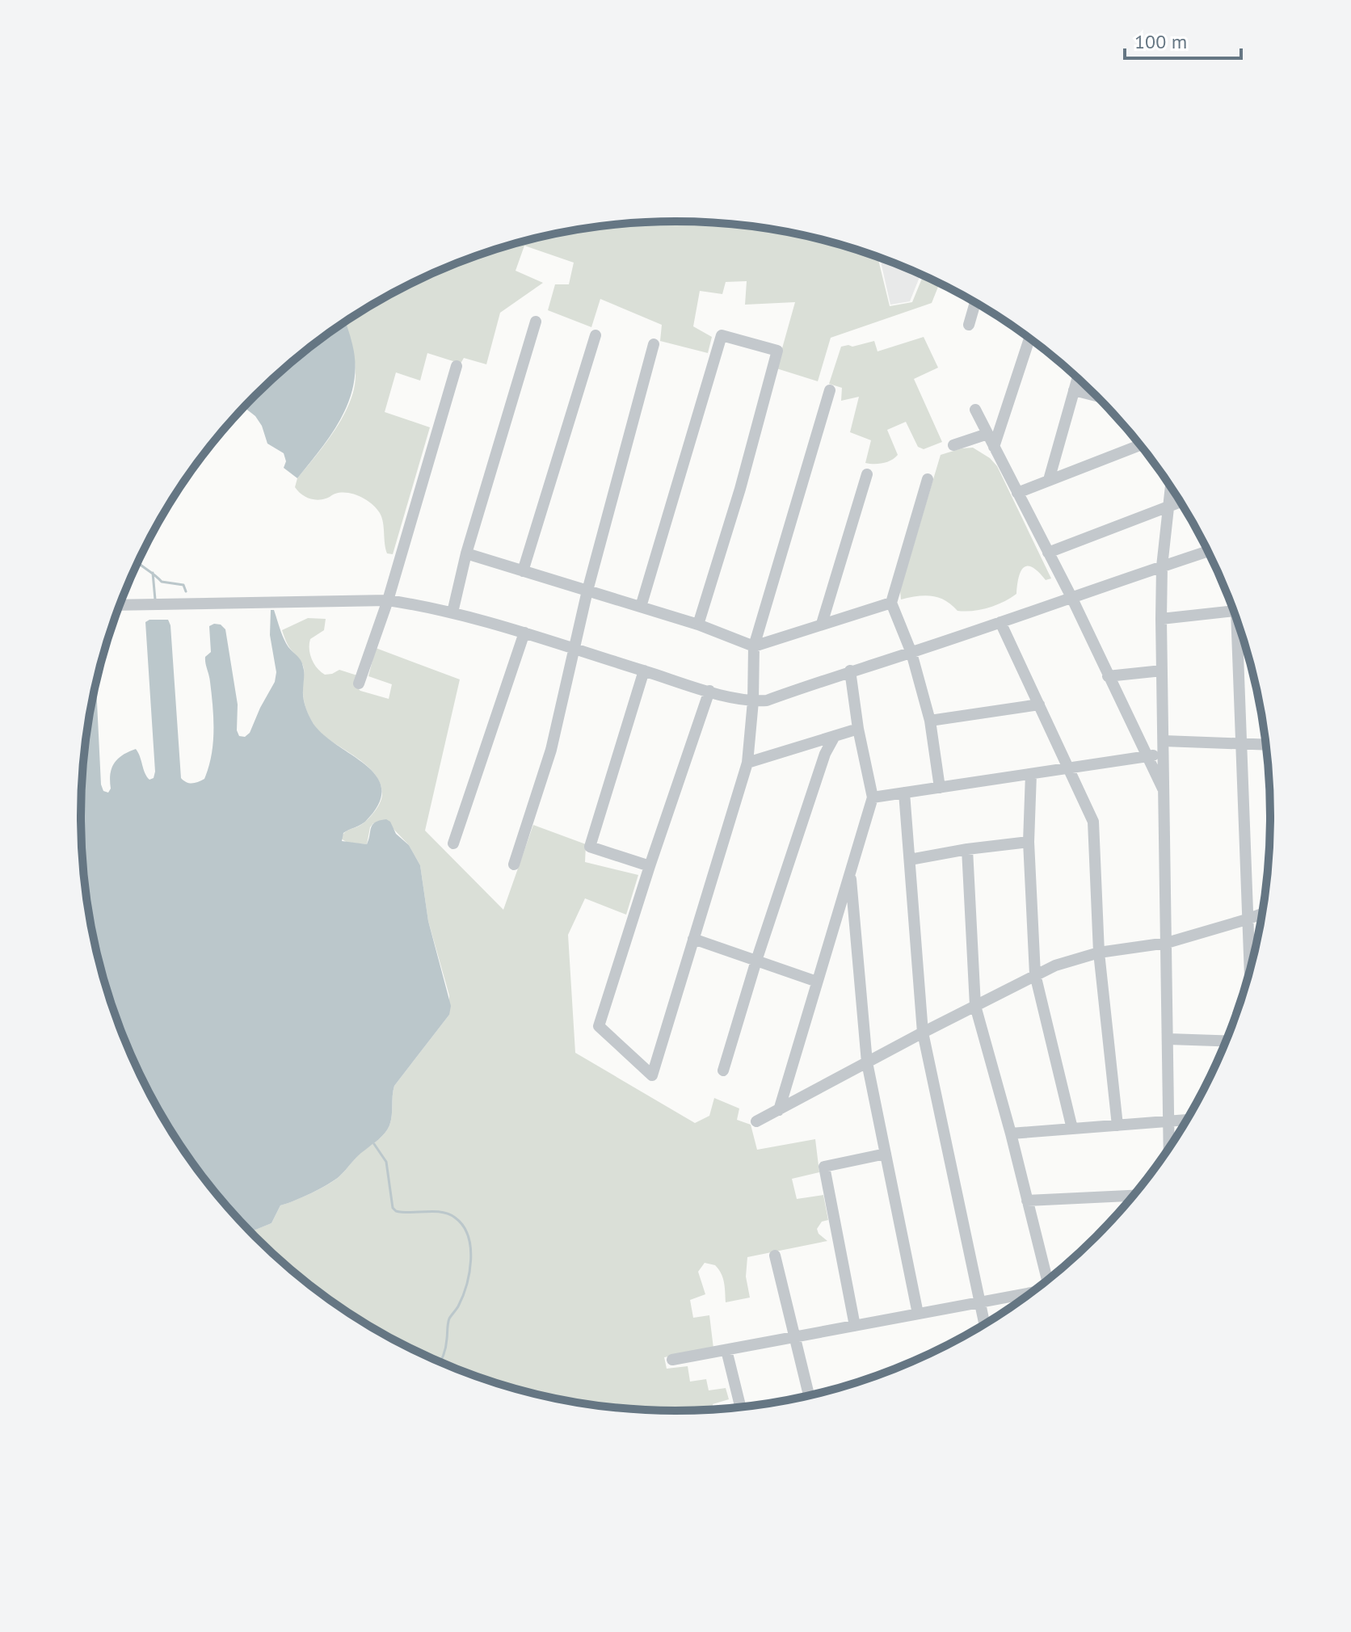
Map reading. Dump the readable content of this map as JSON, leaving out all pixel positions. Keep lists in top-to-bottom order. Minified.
{"scale_bar":"100 m"}
